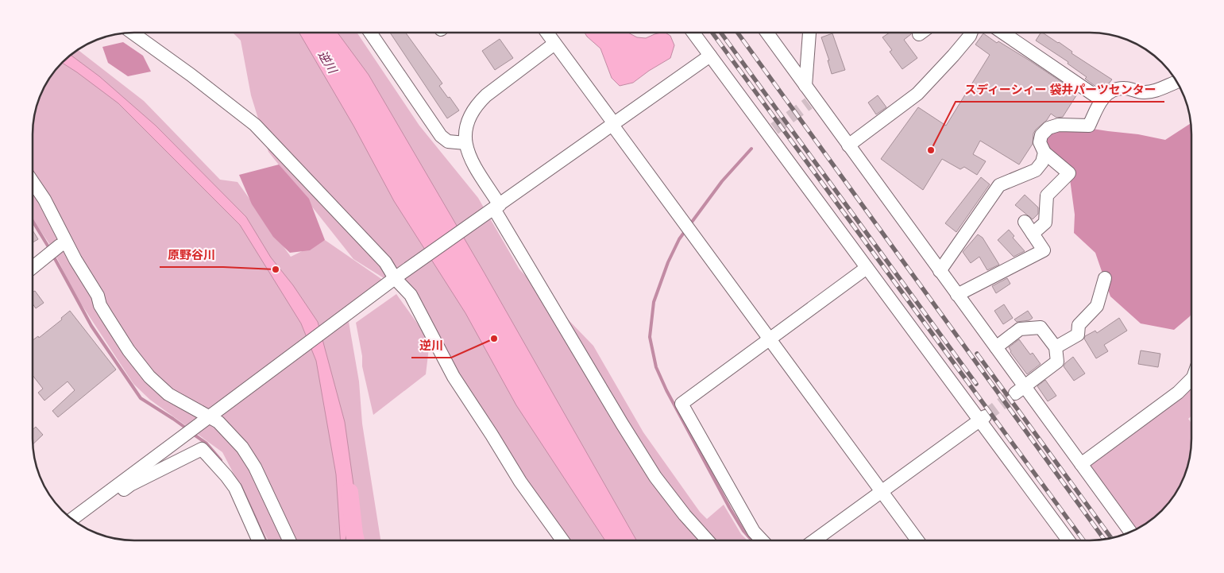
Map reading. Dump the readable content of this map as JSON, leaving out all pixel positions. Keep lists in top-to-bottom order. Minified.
{"water":["逆川"],"places":["スディーシィー 袋井パーツセンター","原野谷川","逆川"]}
